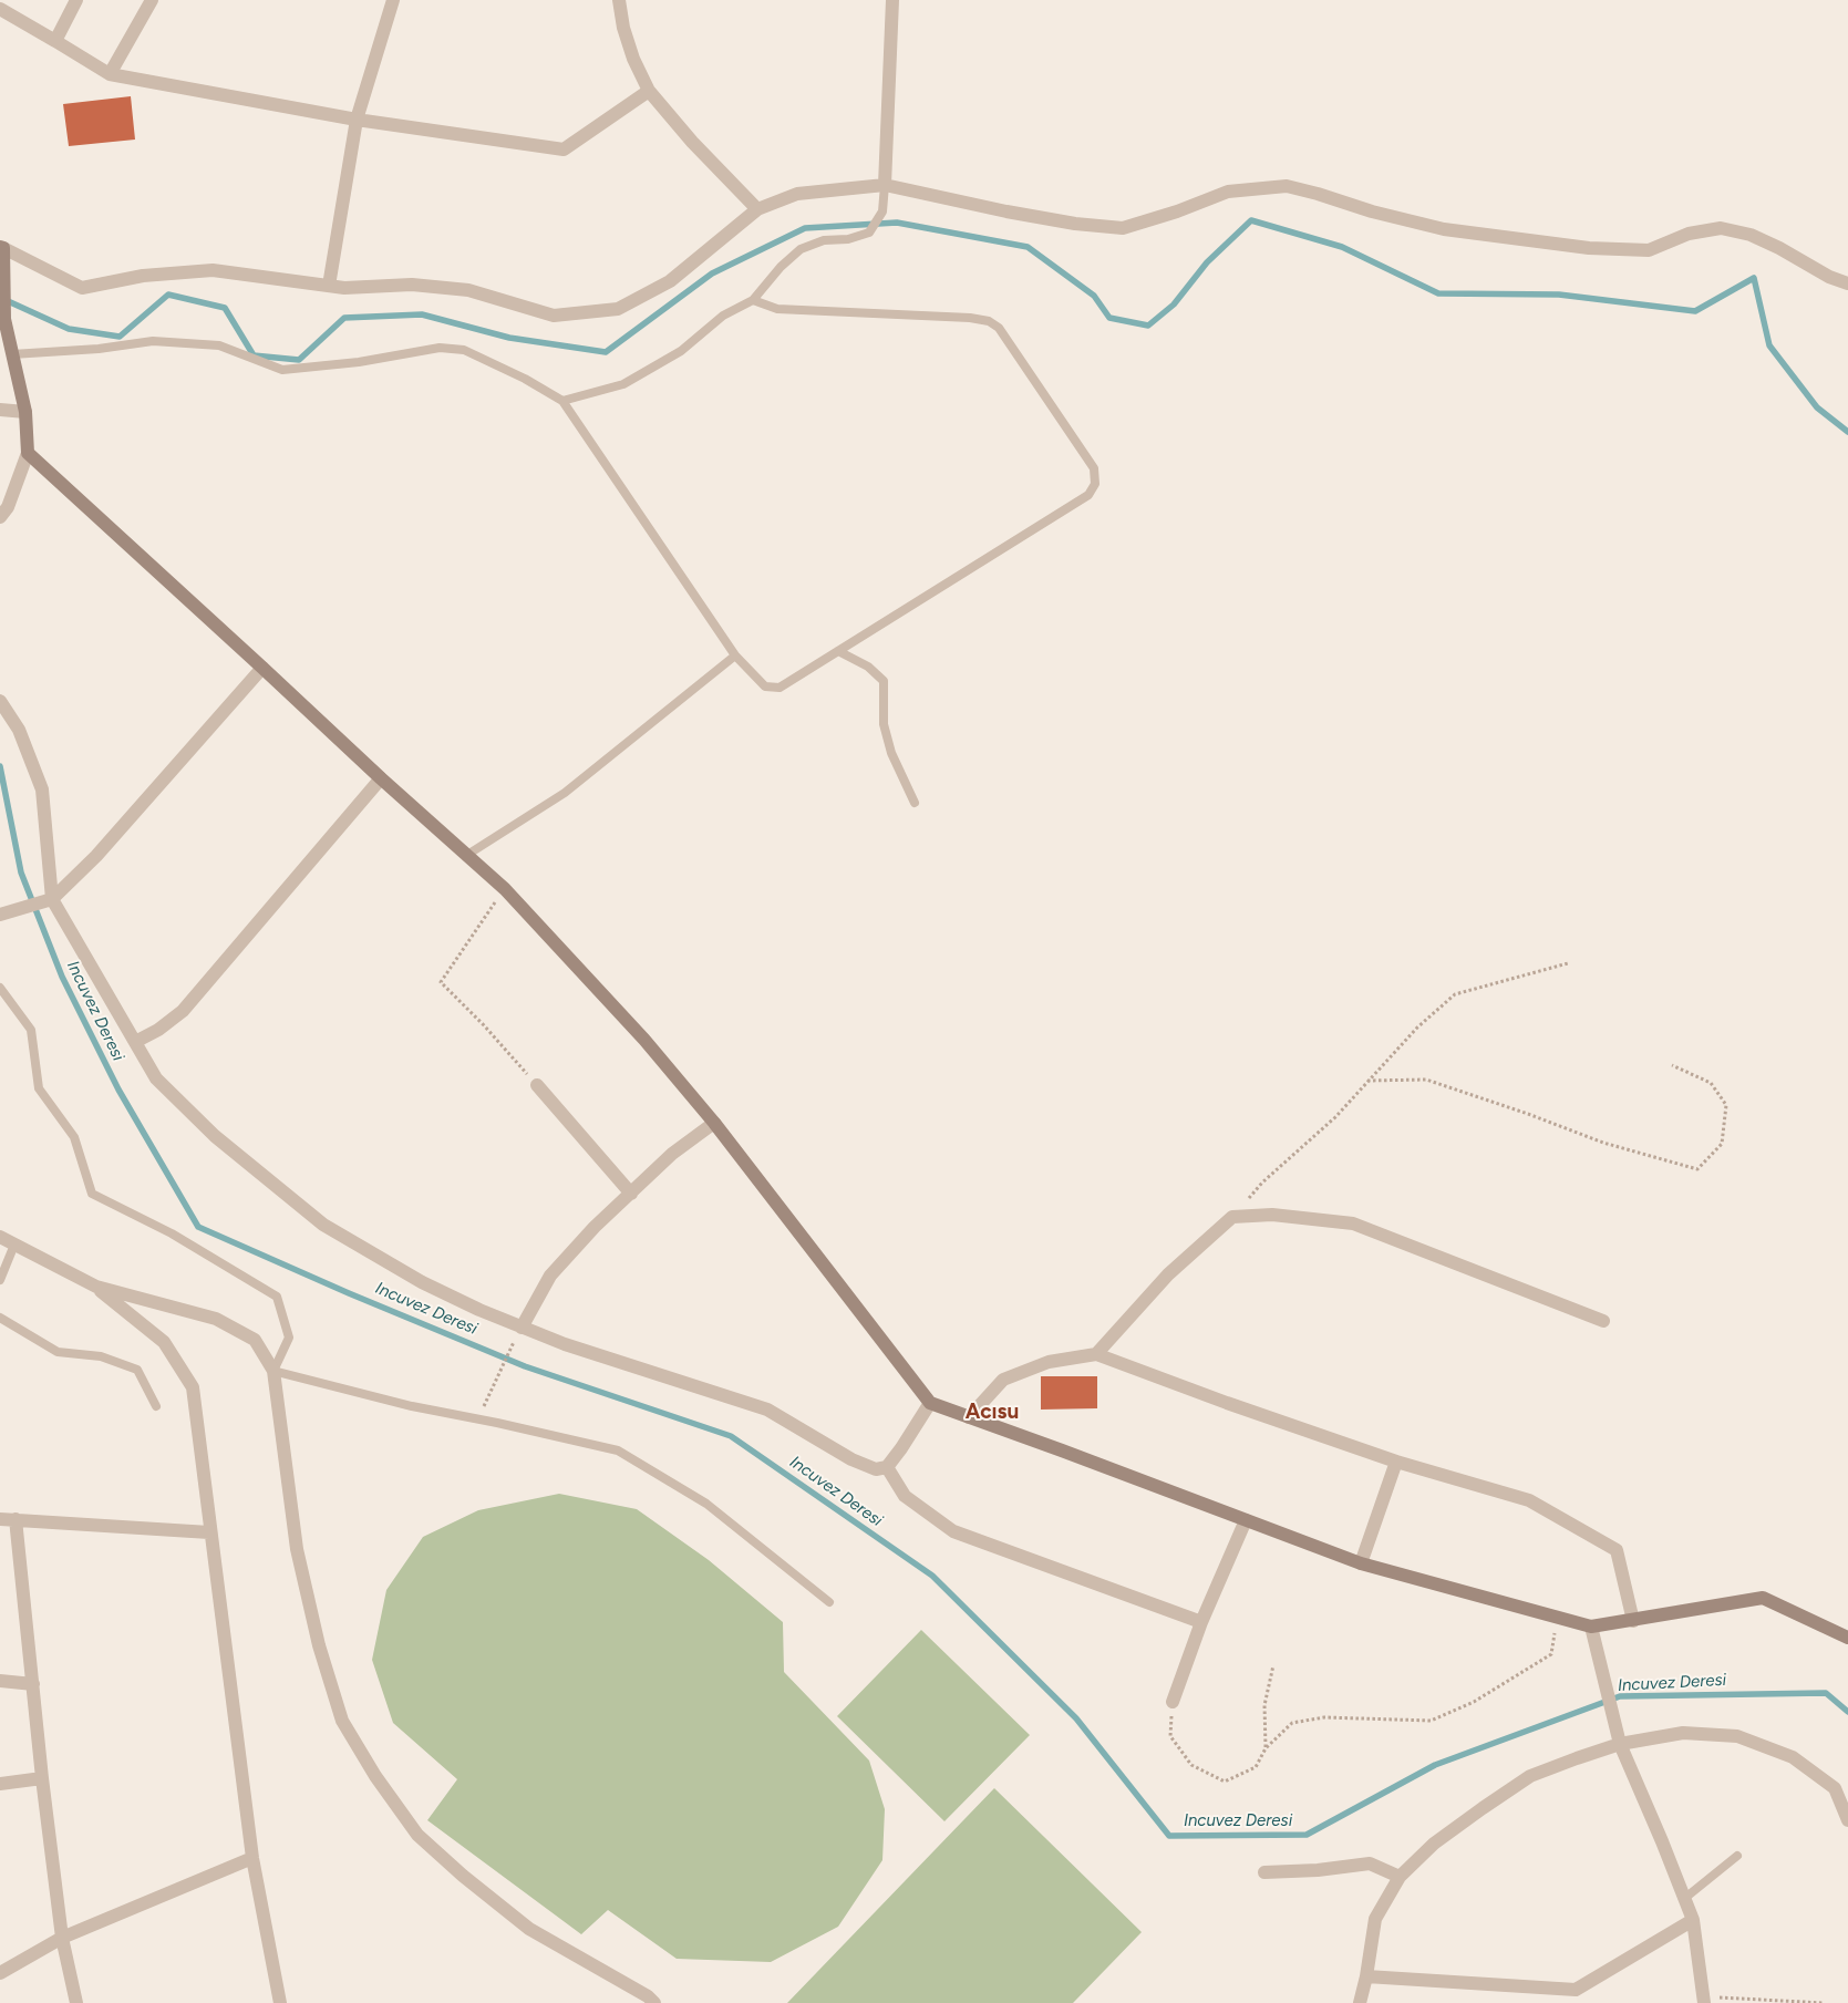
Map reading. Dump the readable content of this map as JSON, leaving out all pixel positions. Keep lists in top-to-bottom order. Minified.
{"districts":["Acısu"],"water":["Incuvez Deresi"]}
